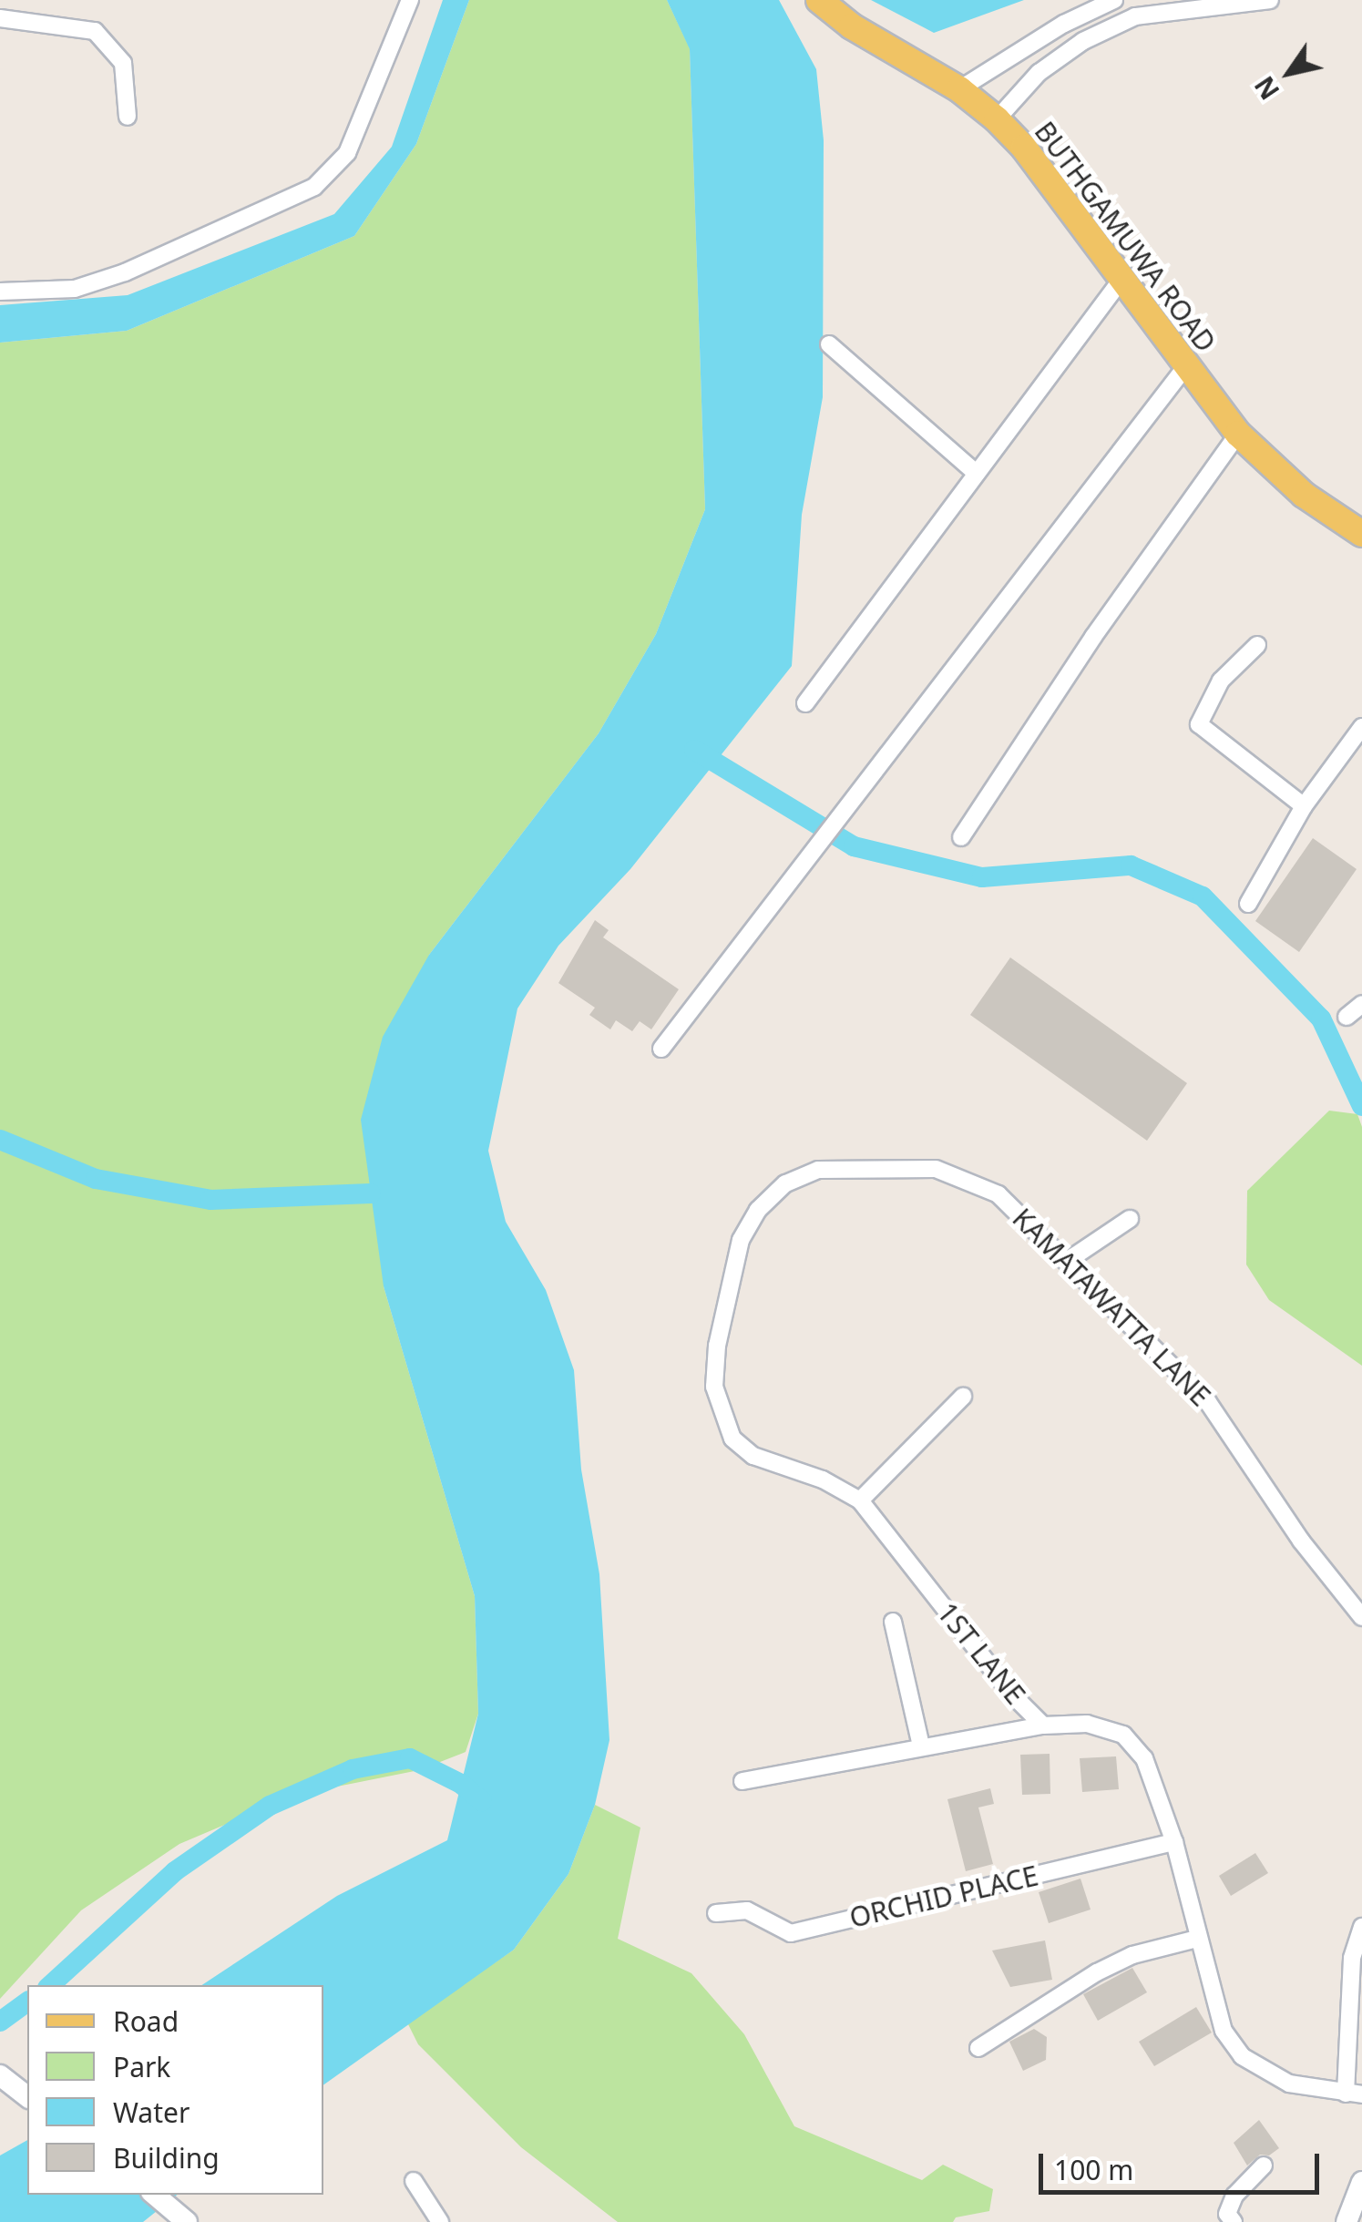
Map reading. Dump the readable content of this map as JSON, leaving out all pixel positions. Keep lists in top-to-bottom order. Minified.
{"streets":{"main road":["BUTHGAMUWA ROAD"],"street":["KAMATAWATTA LANE","1ST LANE","ORCHID PLACE"]},"crossings":[["KAMATAWATTA LANE","1ST LANE"],["1ST LANE","ORCHID PLACE"]],"legend":["Road","Park","Water","Building"],"scale_bar":"100 m","north":"bottom left"}
